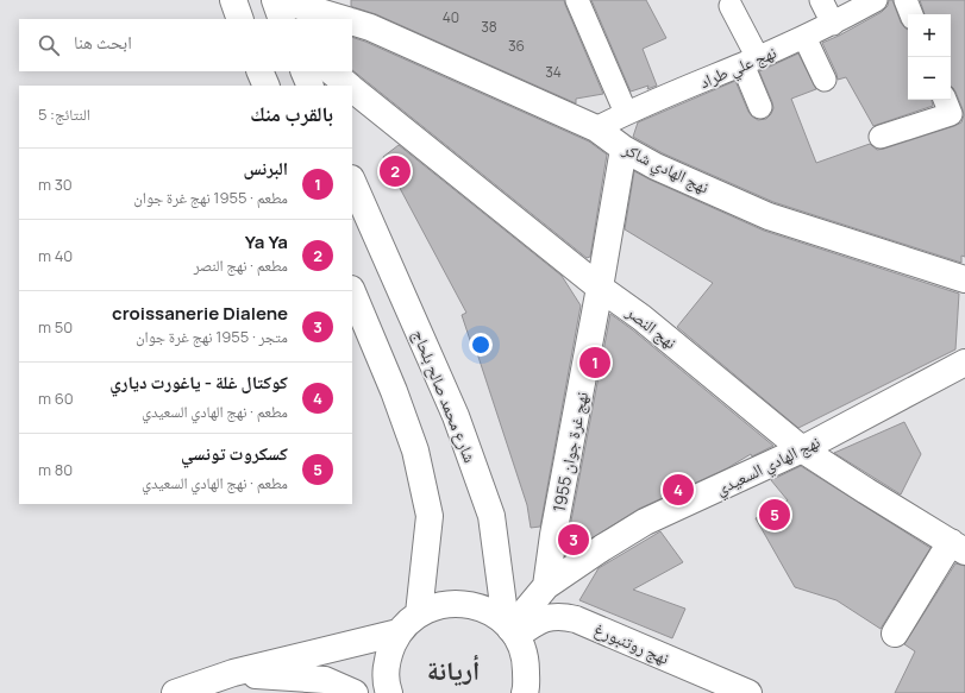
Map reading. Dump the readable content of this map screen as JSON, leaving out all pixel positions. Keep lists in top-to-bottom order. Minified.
{"streets":{"street":["نهج علي طراد","نهج الهادي شاكر","نهج النصر","شارع محمد صالح بلحاج","1955 نهج غرة جوان","نهج الهادي السعيدي","نهج روتنبورغ"]},"crossings":[["نهج علي طراد","نهج الهادي شاكر"],["نهج الهادي شاكر","1955 نهج غرة جوان"],["نهج النصر","1955 نهج غرة جوان"],["نهج النصر","نهج الهادي السعيدي"],["شارع محمد صالح بلحاج","نهج الهادي السعيدي"],["شارع محمد صالح بلحاج","نهج روتنبورغ"],["1955 نهج غرة جوان","نهج الهادي السعيدي"],["نهج الهادي السعيدي","نهج روتنبورغ"]],"districts":["أريانة"],"house_numbers":["40","38","36","34"],"page":{"map_buttons":["+","−"],"search":"ابحث هنا","heading":["بالقرب منك","النتائج: 5"],"list":[{"mark":"1","name":"البرنس","note":"مطعم · 1955 نهج غرة جوان","value":"30 m"},{"mark":"2","name":"Ya Ya","note":"مطعم · نهج النصر","value":"40 m"},{"mark":"3","name":"croissanerie Dialene","note":"متجر · 1955 نهج غرة جوان","value":"50 m"},{"mark":"4","name":"كوكتال غلة - ياغورت دياري","note":"مطعم · نهج الهادي السعيدي","value":"60 m"},{"mark":"5","name":"كسكروت تونسي","note":"مطعم · نهج الهادي السعيدي","value":"80 m"}],"pins":["2","1","4","5","3"]}}
